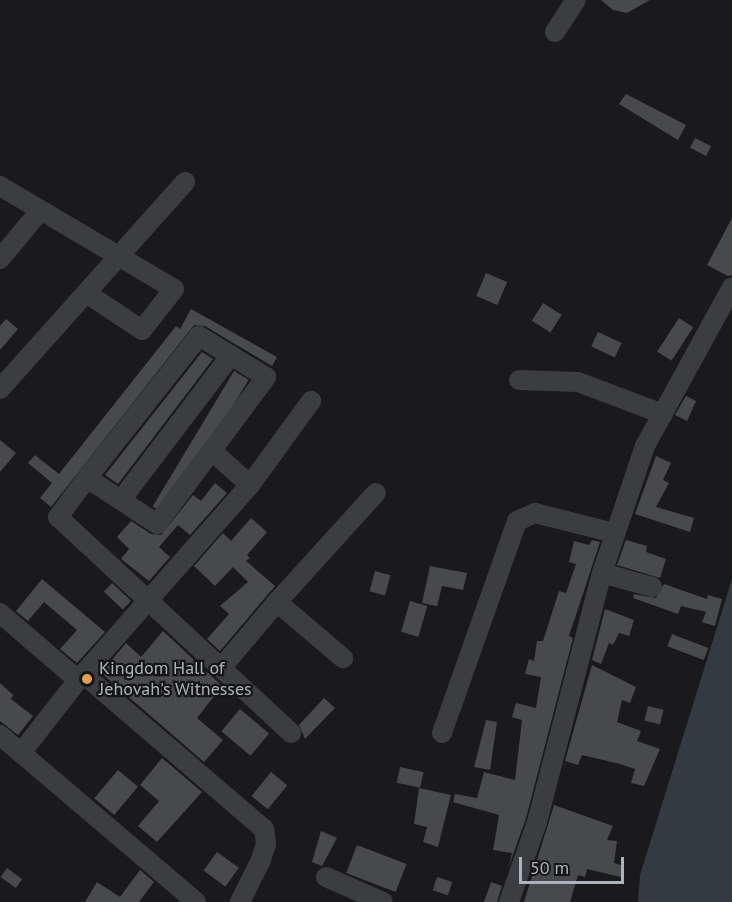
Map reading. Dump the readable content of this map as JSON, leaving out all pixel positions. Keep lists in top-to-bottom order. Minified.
{"places":["Kingdom Hall of Jehovah's Witnesses"],"scale_bar":"50 m"}
